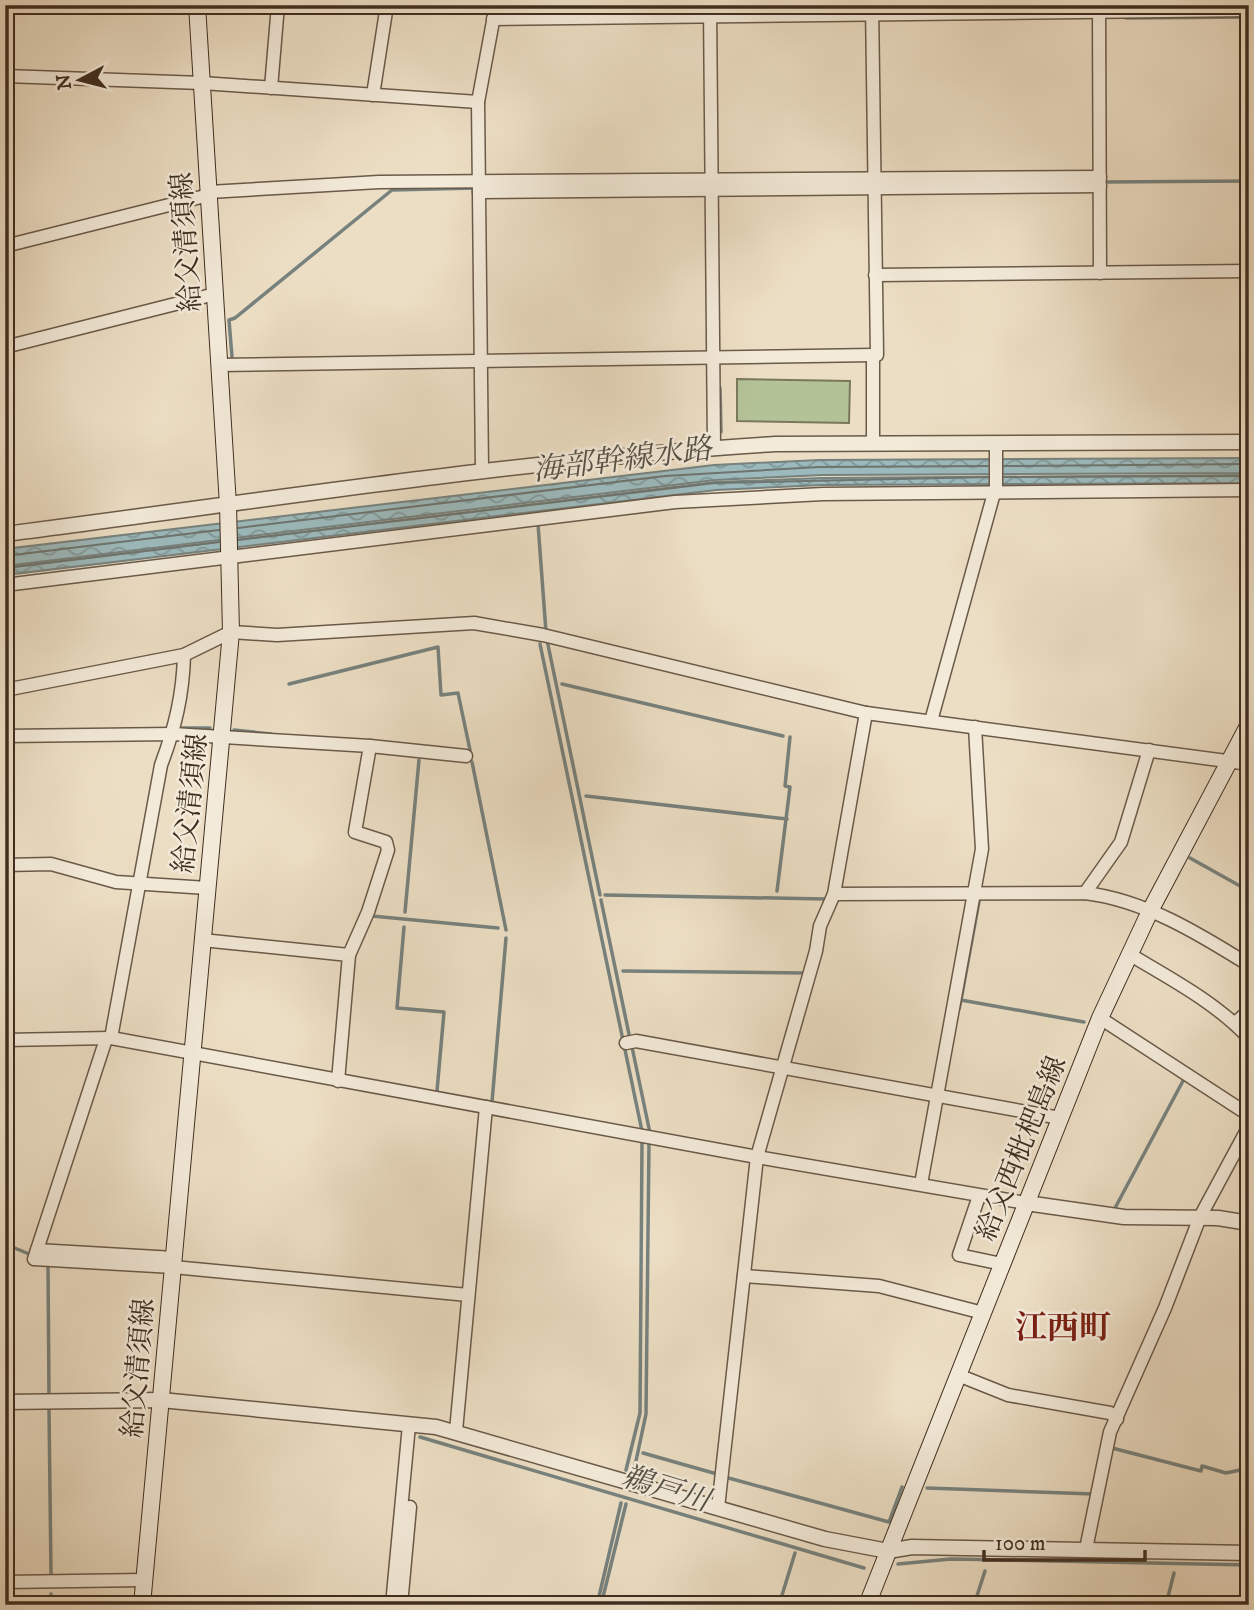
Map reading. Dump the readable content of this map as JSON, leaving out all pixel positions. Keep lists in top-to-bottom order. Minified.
{"streets":{"main road":["給父清須線","給父西枇杷島線"]},"districts":["江西町"],"water":["海部幹線水路","鵜戸川"],"scale_bar":"100 m","north":"left"}
